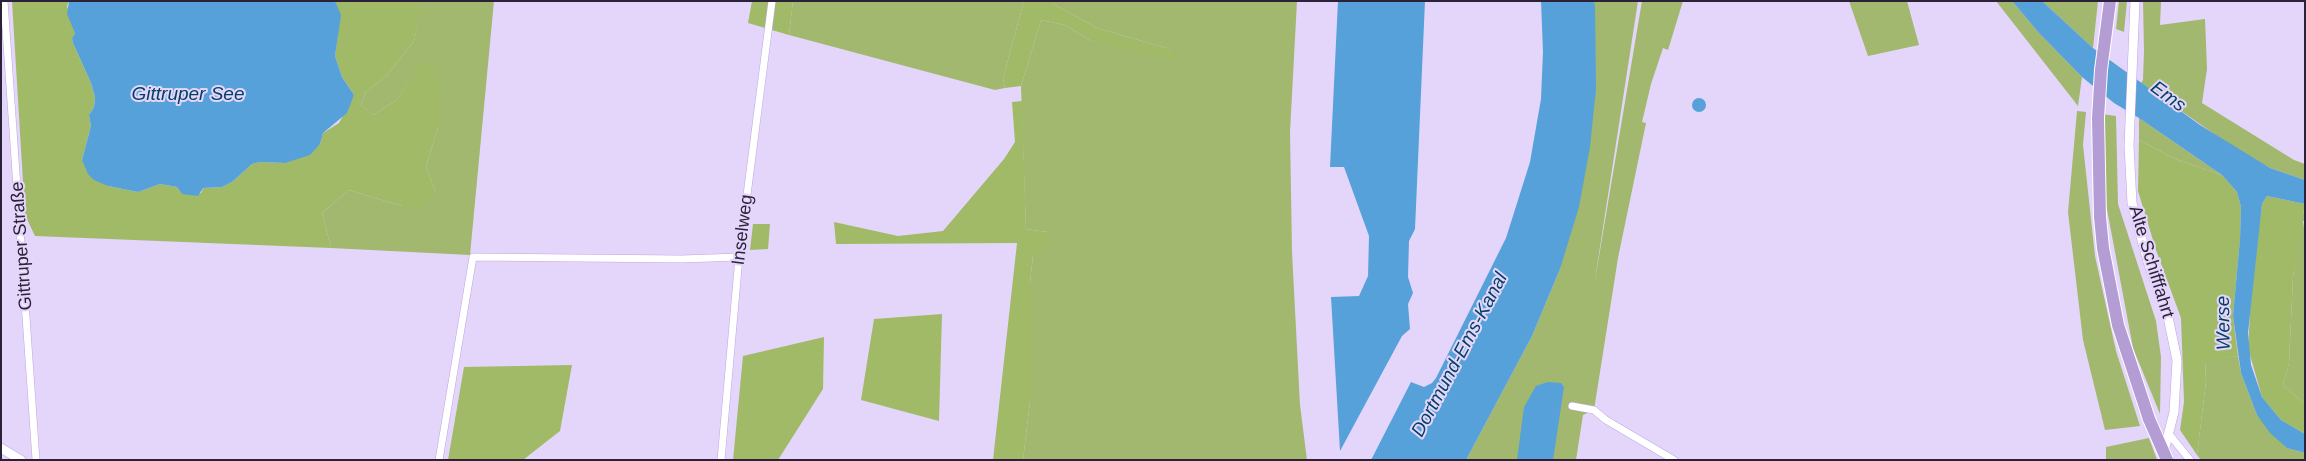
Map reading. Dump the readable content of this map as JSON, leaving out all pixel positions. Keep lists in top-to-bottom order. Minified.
{"streets":{"street":["Inselweg","Gittruper Straße","Alte Schifffahrt"]},"water":["Gittruper See","Ems","Werse","Dortmund-Ems-Kanal"]}
